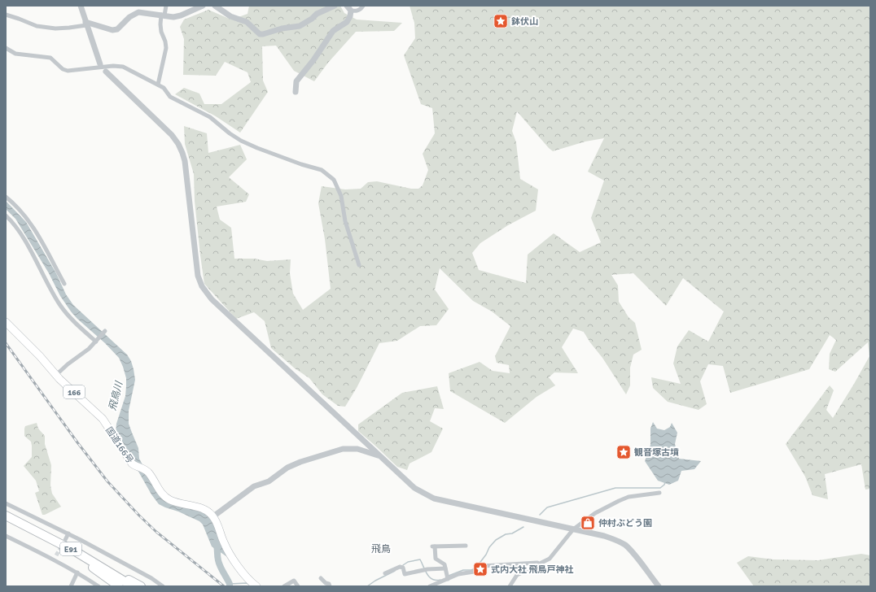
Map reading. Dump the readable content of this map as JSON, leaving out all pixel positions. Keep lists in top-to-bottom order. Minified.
{"streets":{"highway":["166","国道166号","E91"]},"districts":["飛鳥"],"water":["飛鳥川"],"places":{"place":["鉢伏山","観音塚古墳","式内大社 飛鳥戸神社"],"shop":["仲村ぶどう園"]}}
